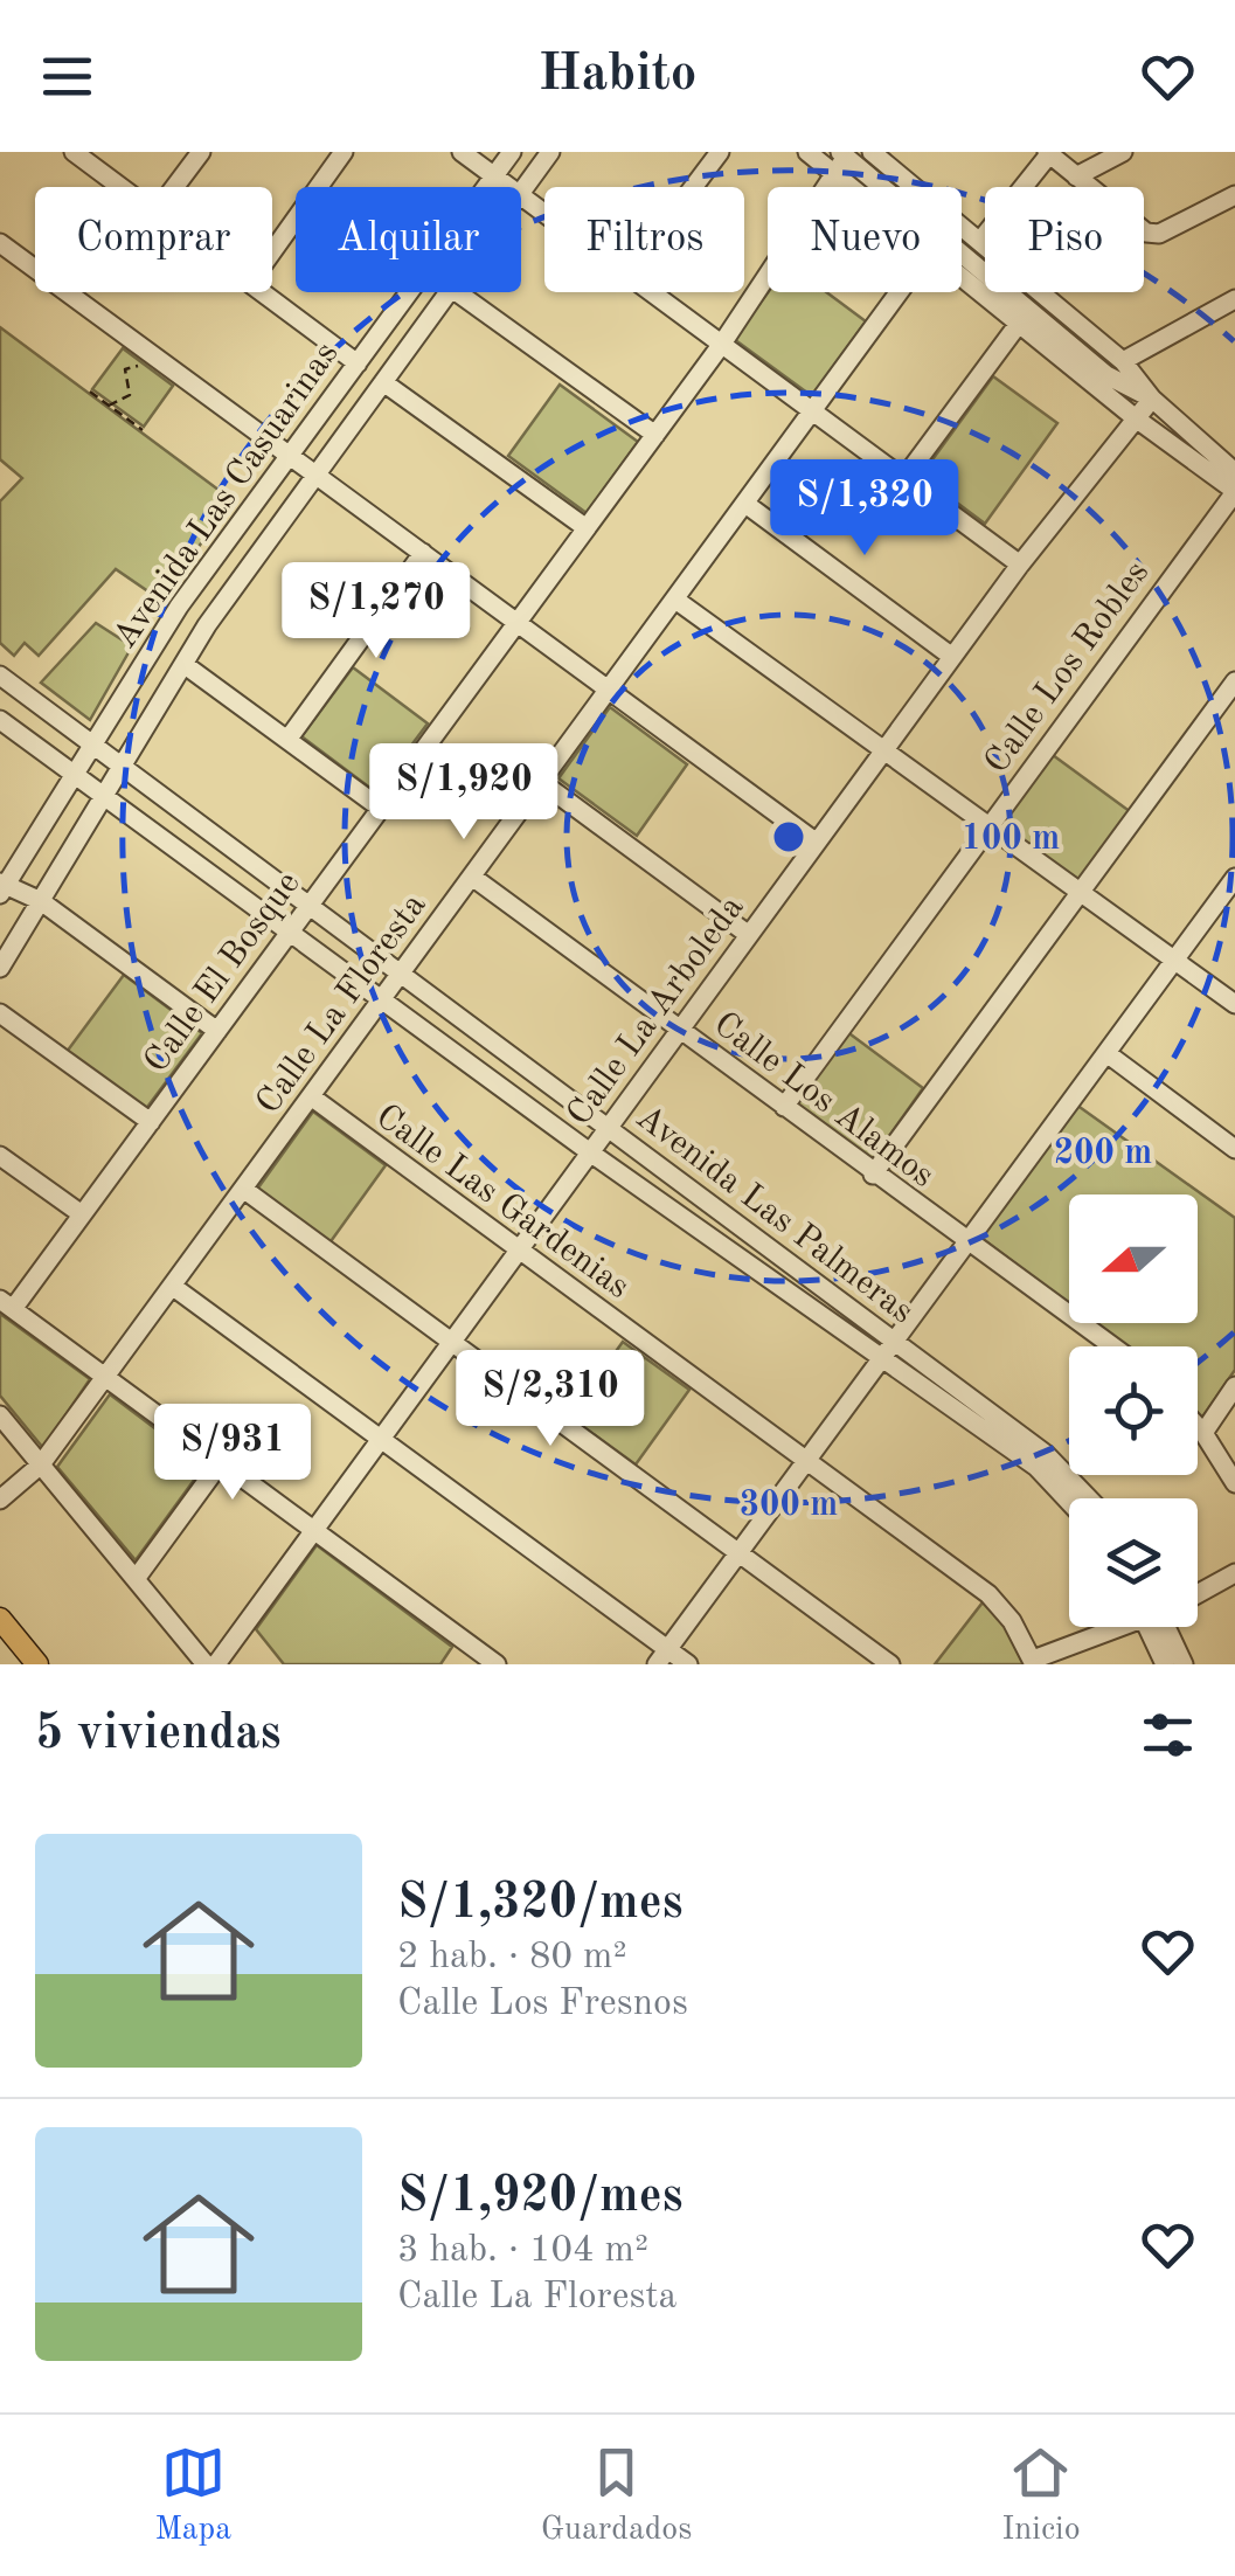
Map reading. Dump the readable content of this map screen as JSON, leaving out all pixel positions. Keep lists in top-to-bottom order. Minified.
{"streets":{"street":["Avenida Las Casuarinas","Calle Los Robles","Calle El Bosque","Calle La Floresta","Calle La Arboleda","Calle Los Alamos","Calle Las Gardenias","Avenida Las Palmeras"]},"crossings":[["Avenida Las Casuarinas","Avenida Las Palmeras"],["Calle Los Robles","Calle Los Alamos"],["Calle El Bosque","Avenida Las Palmeras"],["Calle La Floresta","Calle Los Alamos"],["Calle La Floresta","Calle Las Gardenias"],["Calle La Floresta","Avenida Las Palmeras"],["Calle La Arboleda","Calle Los Alamos"],["Calle La Arboleda","Calle Las Gardenias"],["Calle La Arboleda","Avenida Las Palmeras"]],"north":"left","page":{"header":"Habito","chip":["Comprar","Alquilar","Filtros","Nuevo","Piso"],"price":["S/1,320","S/1,270","S/1,920","S/2,310","S/931"],"heading":"5 viviendas","list":[{"name":"S/1,320/mes","note":"2 hab. · 80 m² · Calle Los Fresnos"},{"name":"S/1,920/mes","note":"3 hab. · 104 m² · Calle La Floresta"}],"tabs":["Mapa","Guardados","Inicio"]},"rings":["100 m","200 m","300 m"]}
